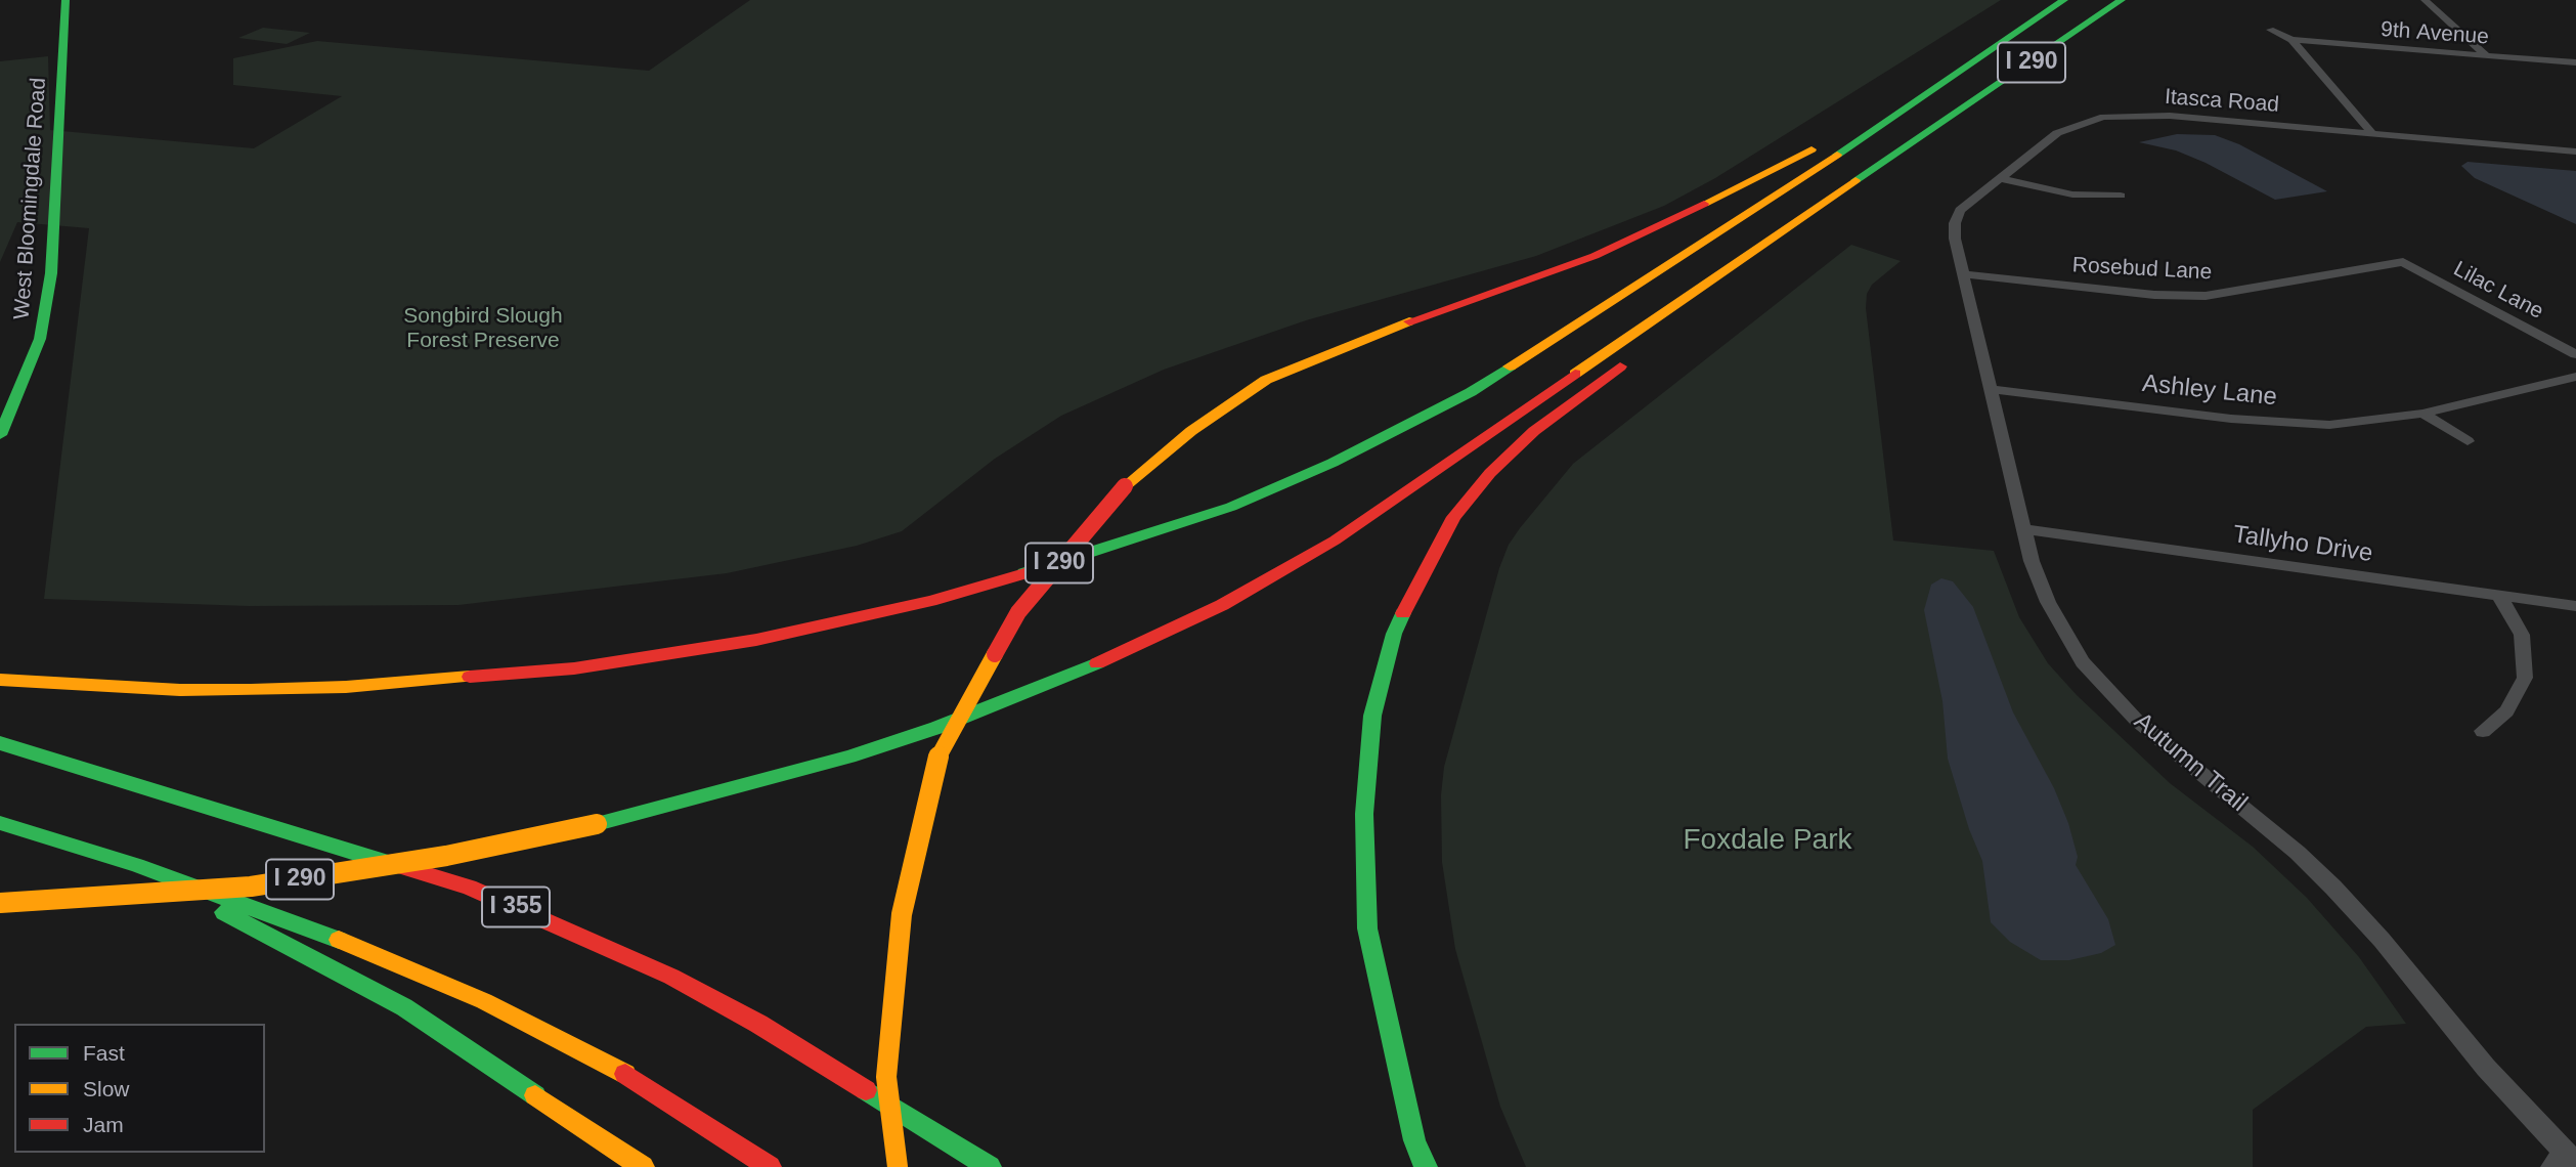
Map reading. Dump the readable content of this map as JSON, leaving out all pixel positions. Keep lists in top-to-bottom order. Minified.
{"streets":{"main road":["I 290","West Bloomingdale Road","I 355"],"street":["9th Avenue","Itasca Road","Rosebud Lane","Lilac Lane","Ashley Lane","Tallyho Drive","Autumn Trail"]},"crossings":[["Itasca Road","Rosebud Lane"],["Itasca Road","Autumn Trail"],["Rosebud Lane","Lilac Lane"],["Rosebud Lane","Autumn Trail"],["Ashley Lane","Autumn Trail"],["Tallyho Drive","Autumn Trail"]],"parks":["Songbird Slough Forest Preserve","Foxdale Park"],"legend":["Fast","Slow","Jam"]}
